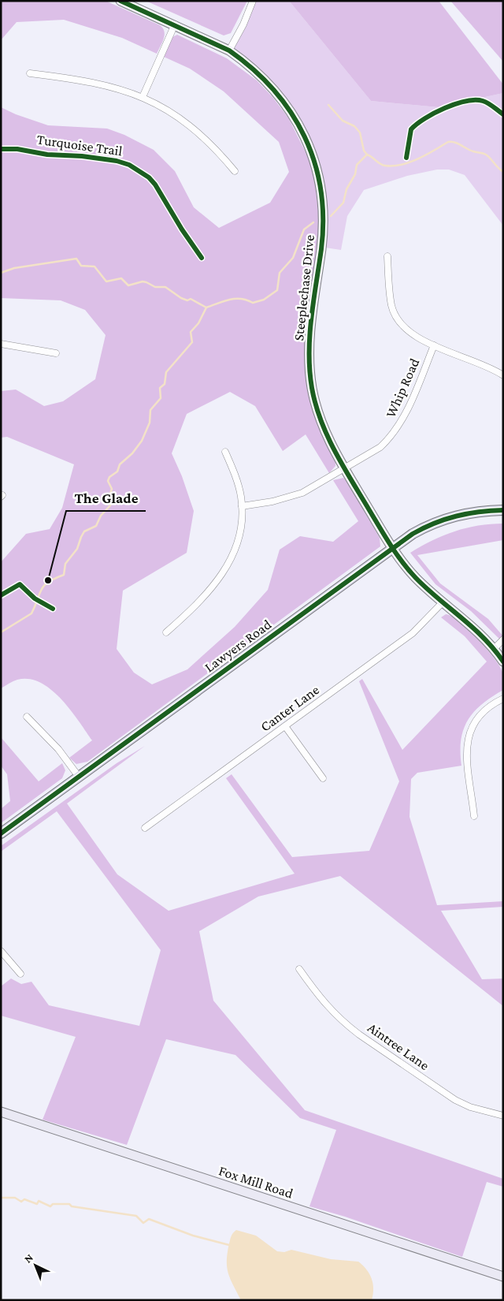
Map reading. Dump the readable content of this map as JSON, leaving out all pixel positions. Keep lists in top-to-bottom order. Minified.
{"streets":{"main road":["Lawyers Road"],"street":["Steeplechase Drive","Whip Road","Canter Lane","Aintree Lane","Fox Mill Road"],"cycle path":["Turquoise Trail"]},"crossings":[["Steeplechase Drive","Whip Road"],["Steeplechase Drive","Lawyers Road"],["Steeplechase Drive","Canter Lane"]],"places":["The Glade"],"north":"top left"}
